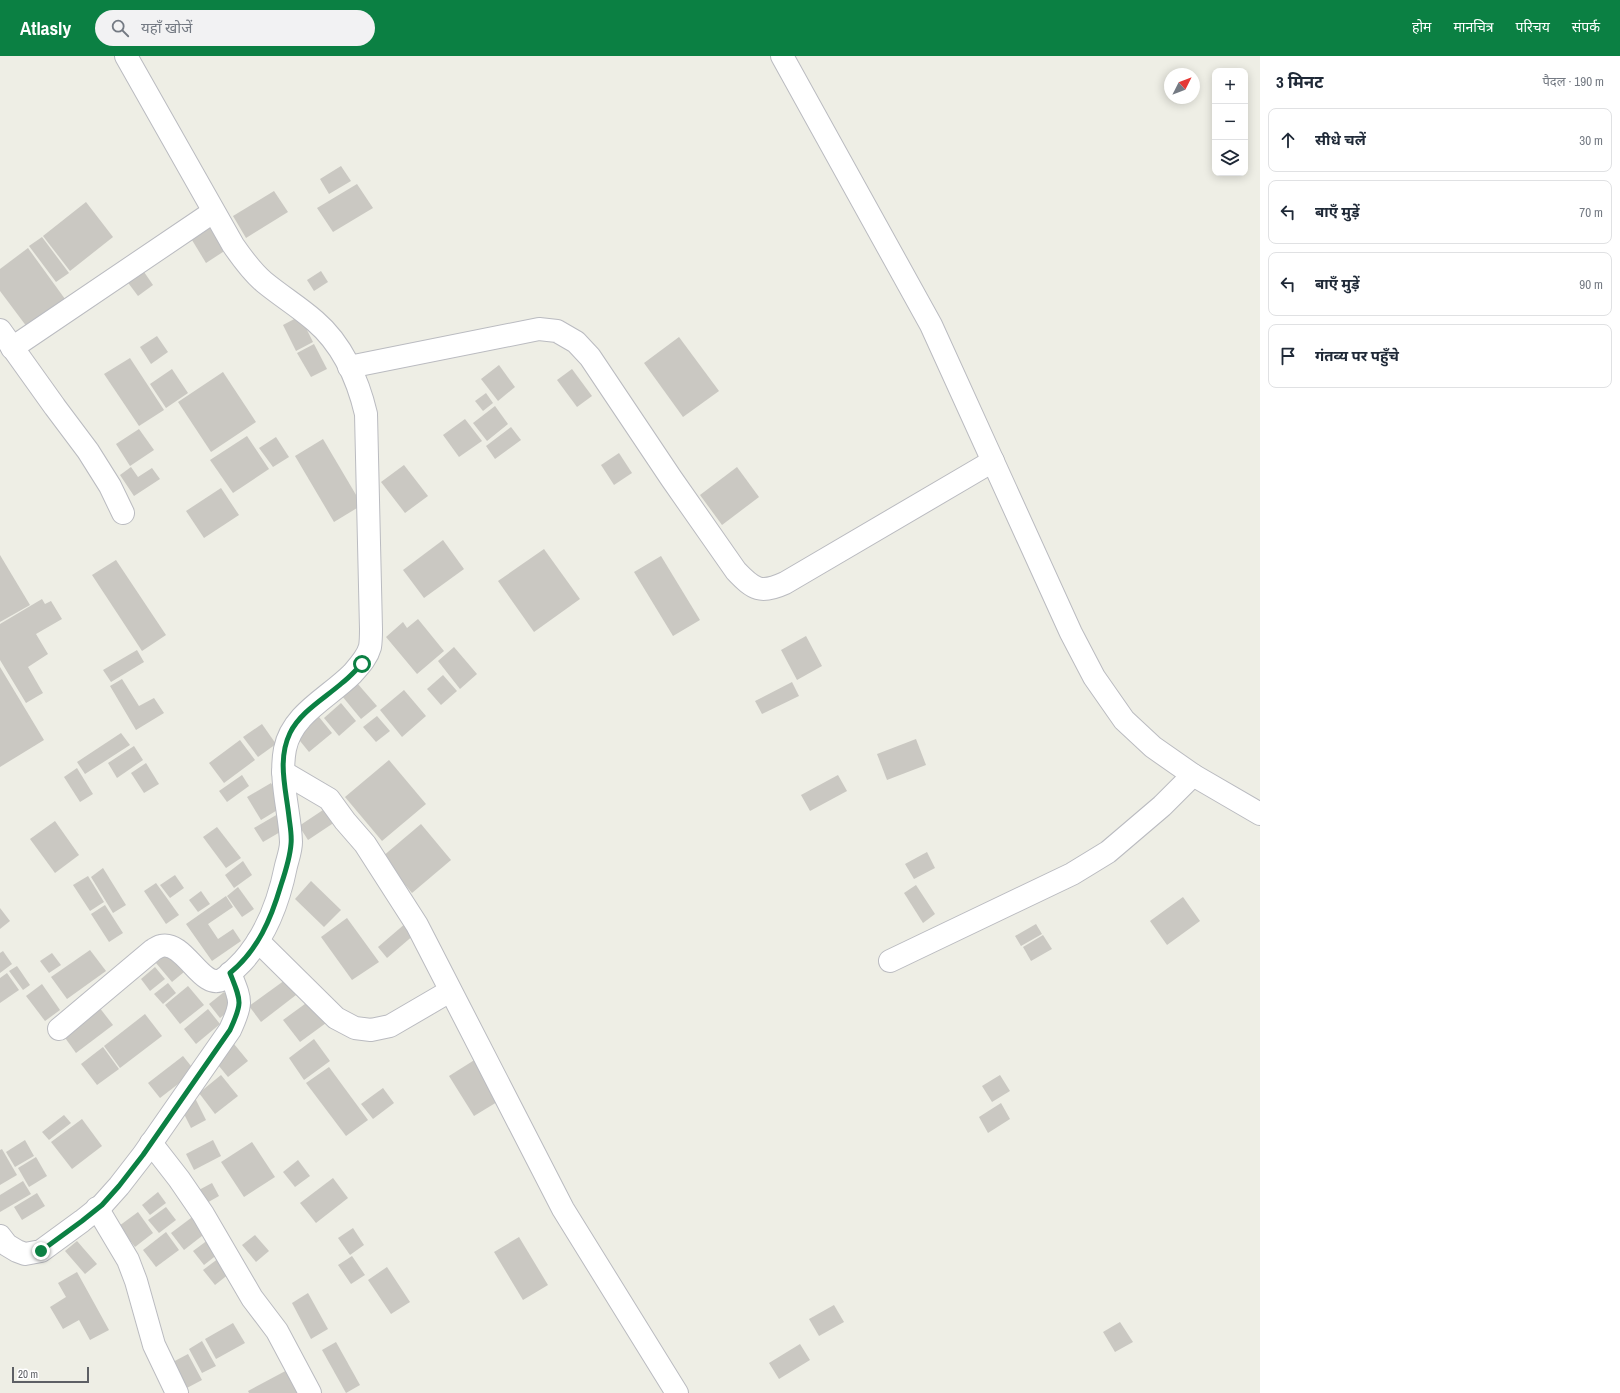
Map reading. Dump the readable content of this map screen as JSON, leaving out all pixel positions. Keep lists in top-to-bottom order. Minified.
{"scale_bar":"20 m","north":"top right","page":{"header":"Atlasly","search":"यहाँ खोजें","nav":["होम","मानचित्र","परिचय","संपर्क"],"heading":["3 मिनट","पैदल · 190 m"],"map_buttons":["+","−"],"list":[["सीधे चलें","30 m"],["बाएँ मुड़ें","70 m"],["बाएँ मुड़ें","90 m"],"गंतव्य पर पहुँचे"],"scale":"20 m"}}
